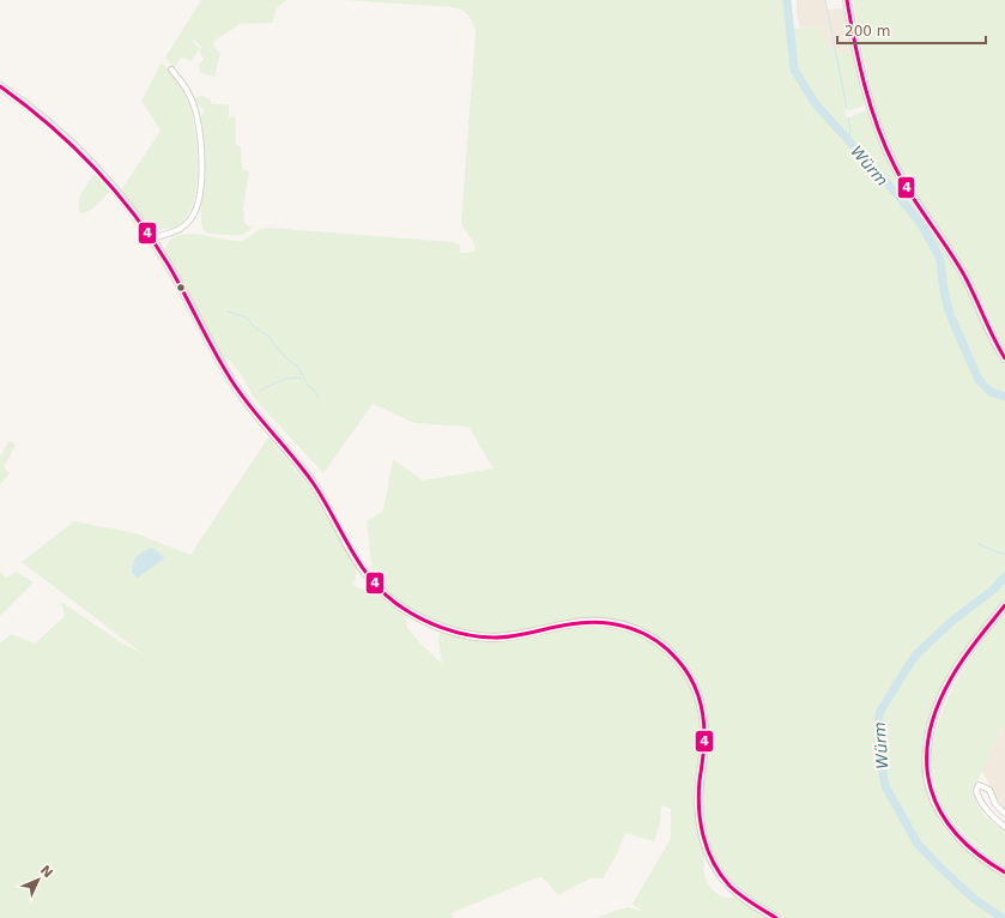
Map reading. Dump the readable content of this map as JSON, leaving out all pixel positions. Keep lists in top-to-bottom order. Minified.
{"water":["Würm"],"lines":["transit line 4"],"scale_bar":"200 m","north":"top right"}
